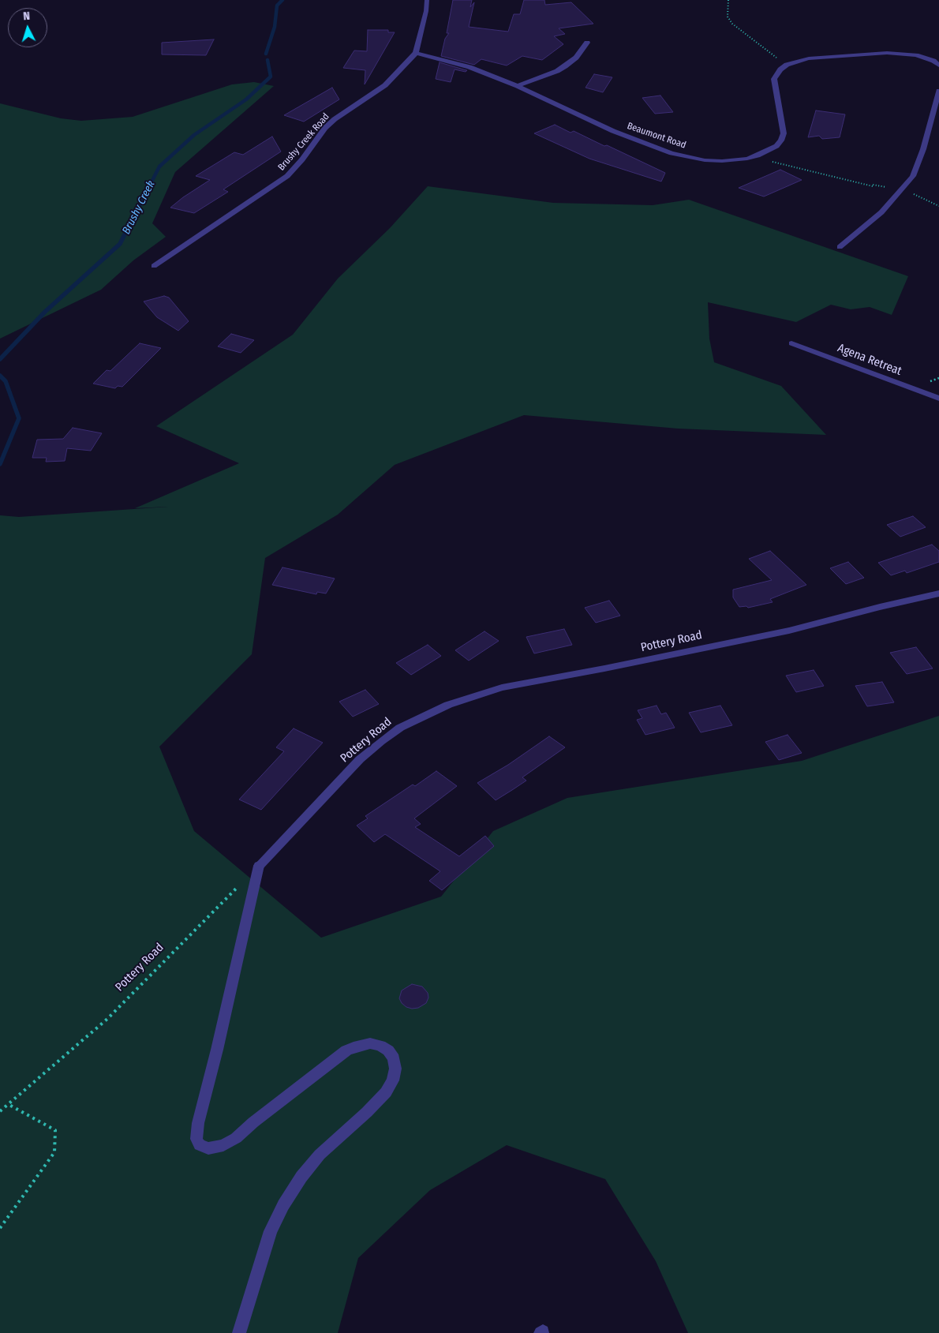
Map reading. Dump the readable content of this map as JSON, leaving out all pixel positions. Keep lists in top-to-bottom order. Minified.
{"streets":{"street":["Beaumont Road","Brushy Creek Road","Agena Retreat","Pottery Road"]},"crossings":[["Beaumont Road","Brushy Creek Road"]],"water":["Brushy Creek"],"north":"top"}
